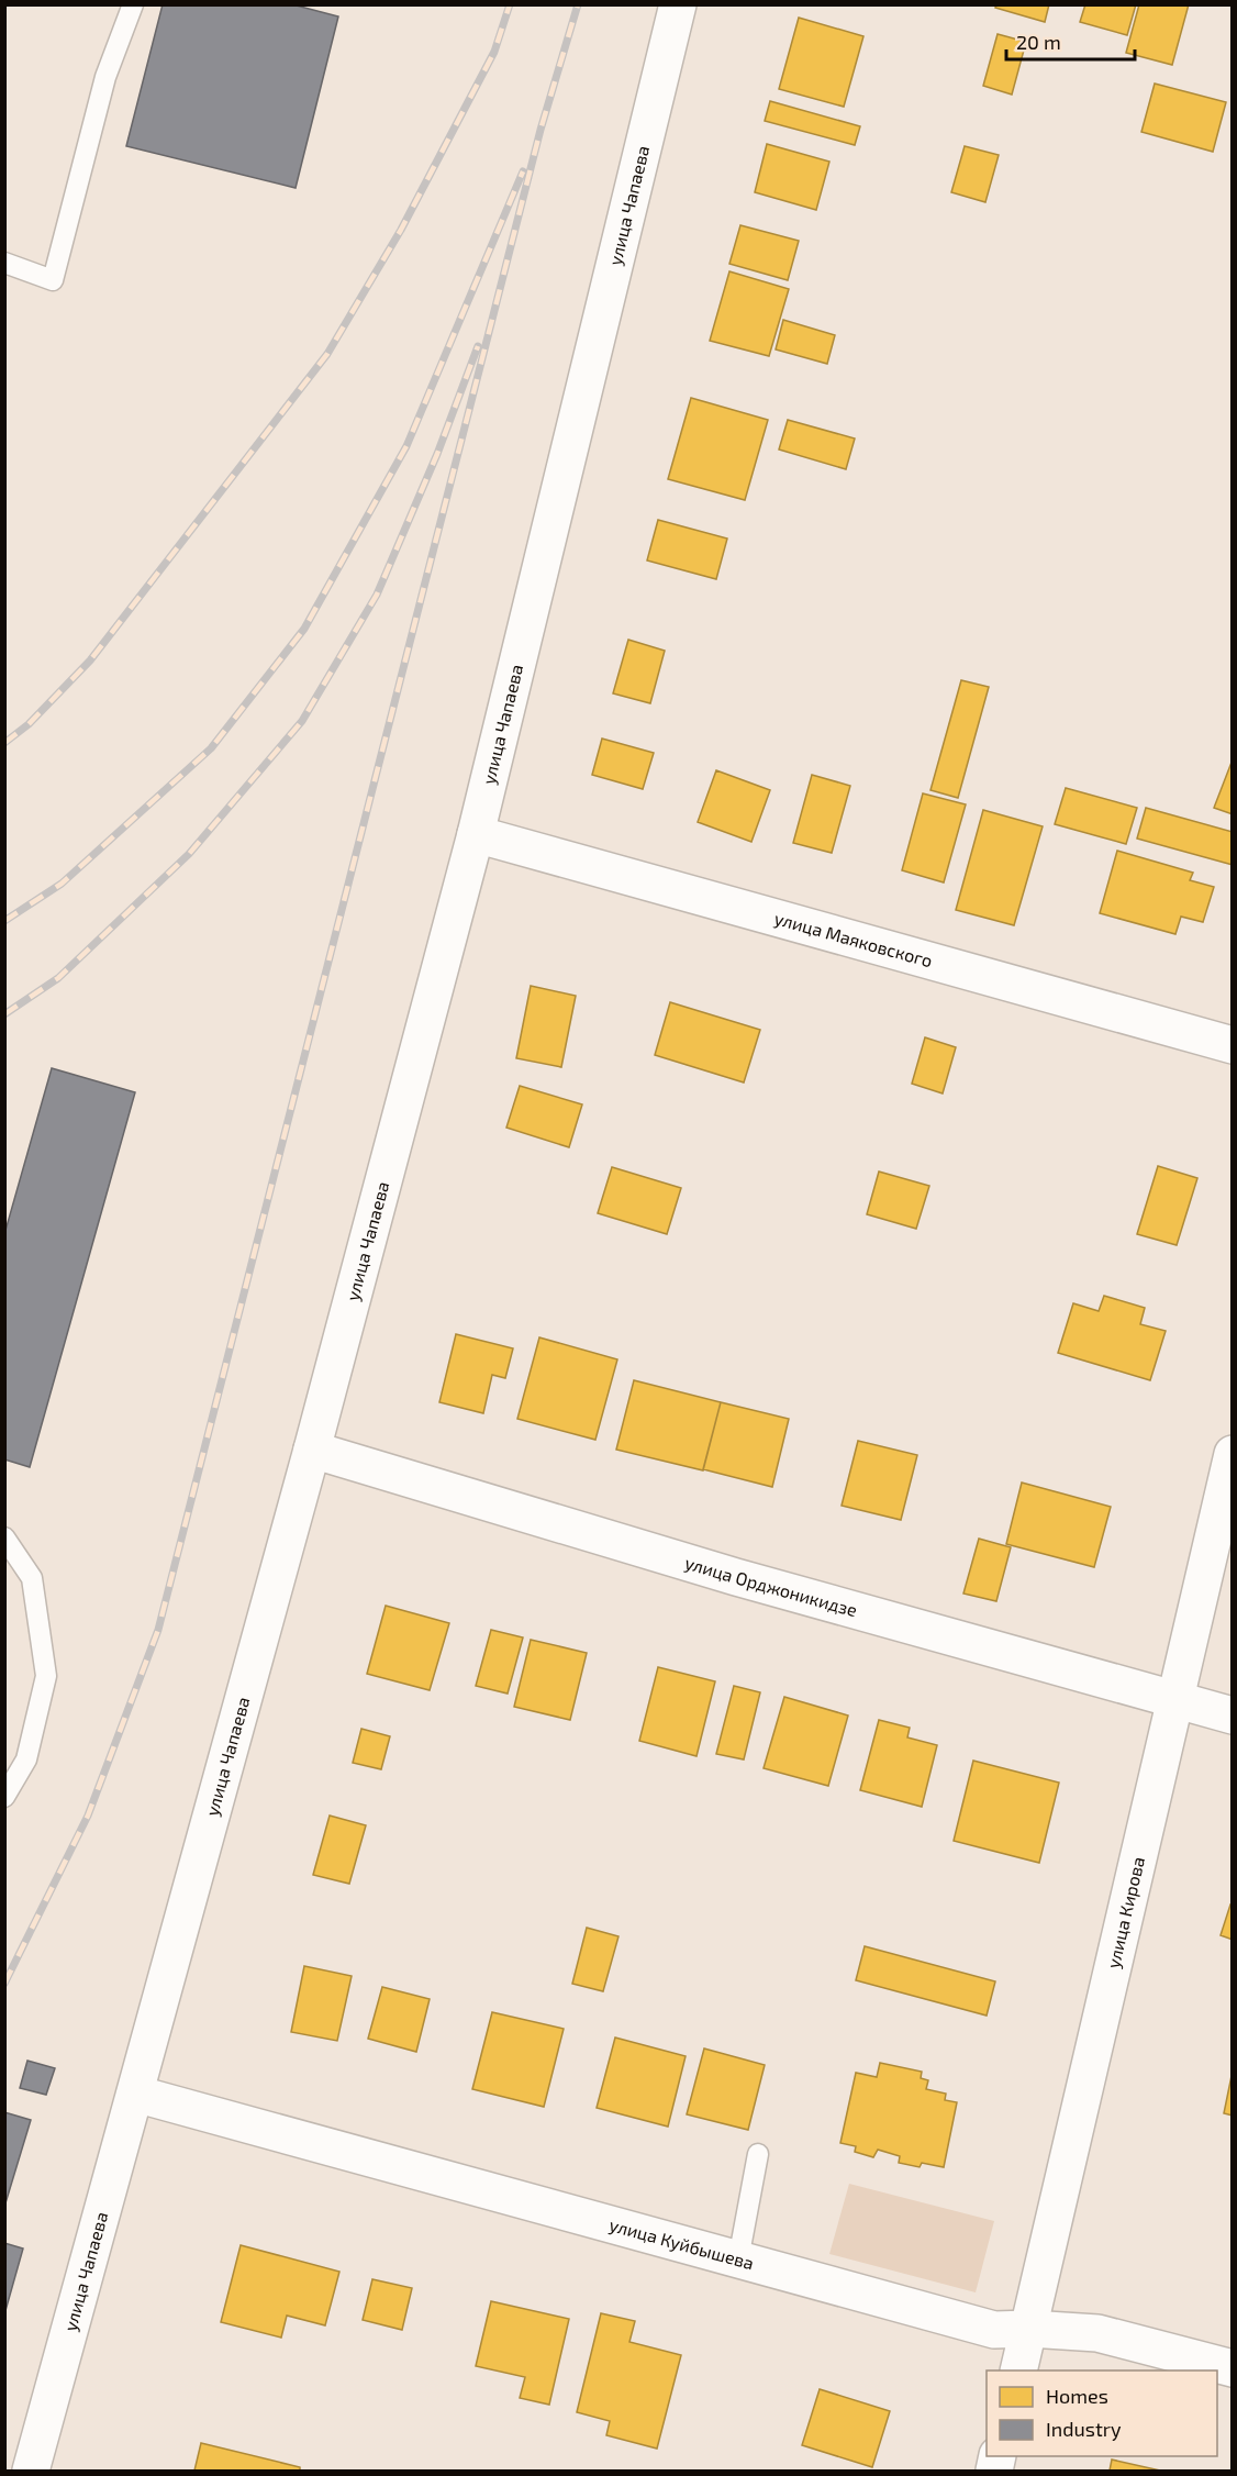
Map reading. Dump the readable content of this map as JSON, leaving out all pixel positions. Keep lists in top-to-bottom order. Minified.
{"streets":{"street":["улица Чапаева","улица Маяковского","улица Орджоникидзе","улица Кирова","улица Куйбышева"]},"crossings":[["улица Чапаева","улица Маяковского"],["улица Чапаева","улица Орджоникидзе"],["улица Чапаева","улица Куйбышева"],["улица Орджоникидзе","улица Кирова"],["улица Кирова","улица Куйбышева"]],"legend":["Homes","Industry"],"scale_bar":"20 m"}
